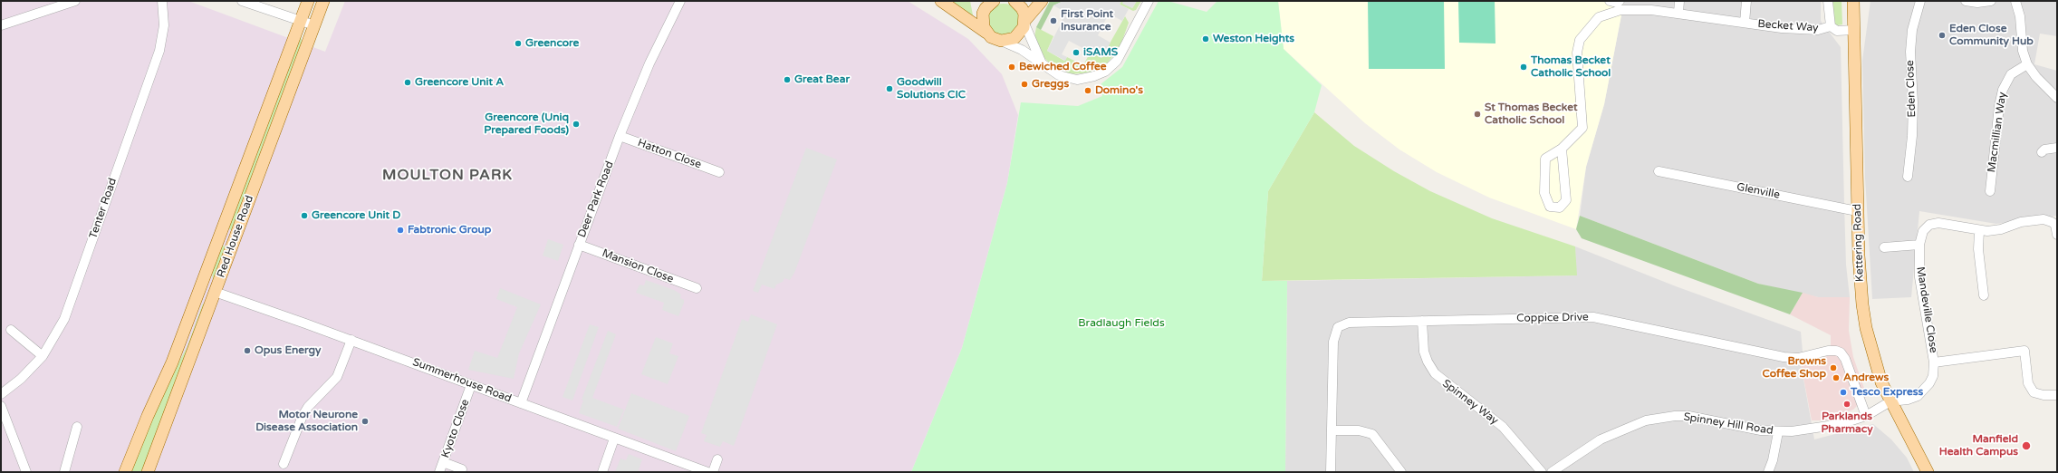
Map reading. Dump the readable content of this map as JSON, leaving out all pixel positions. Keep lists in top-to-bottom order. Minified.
{"streets":{"main road":["Red House Road","Kettering Road"],"street":["Becket Way","Eden Close","Macmillian Way","Hatton Close","Glenville","Deer Park Road","Tenter Road","Mansion Close","Mandeville Close","Coppice Drive","Summerhouse Road","Spinney Way","Spinney Hill Road","Kyoto Close"]},"crossings":[["Hatton Close","Deer Park Road"],["Glenville","Kettering Road"],["Deer Park Road","Mansion Close"],["Deer Park Road","Summerhouse Road"],["Red House Road","Summerhouse Road"],["Kettering Road","Mandeville Close"],["Kettering Road","Spinney Hill Road"],["Mandeville Close","Spinney Hill Road"],["Coppice Drive","Spinney Way"],["Coppice Drive","Spinney Hill Road"],["Summerhouse Road","Kyoto Close"]],"districts":["MOULTON PARK"],"parks":["Bradlaugh Fields"],"places":["First Point Insurance","Eden Close Community Hub","Weston Heights","Greencore","iSAMS","Bewiched Coffee","Thomas Becket Catholic School","Great Bear","Greencore Unit A","Greggs","Goodwill Solutions CIC","Domino's","St Thomas Becket Catholic School","Greencore (Uniq Prepared Foods)","Greencore Unit D","Fabtronic Group","Opus Energy","Browns Coffee Shop","Andrews","Tesco Express","Parklands Pharmacy","Motor Neurone Disease Association","Manfield Health Campus"]}
